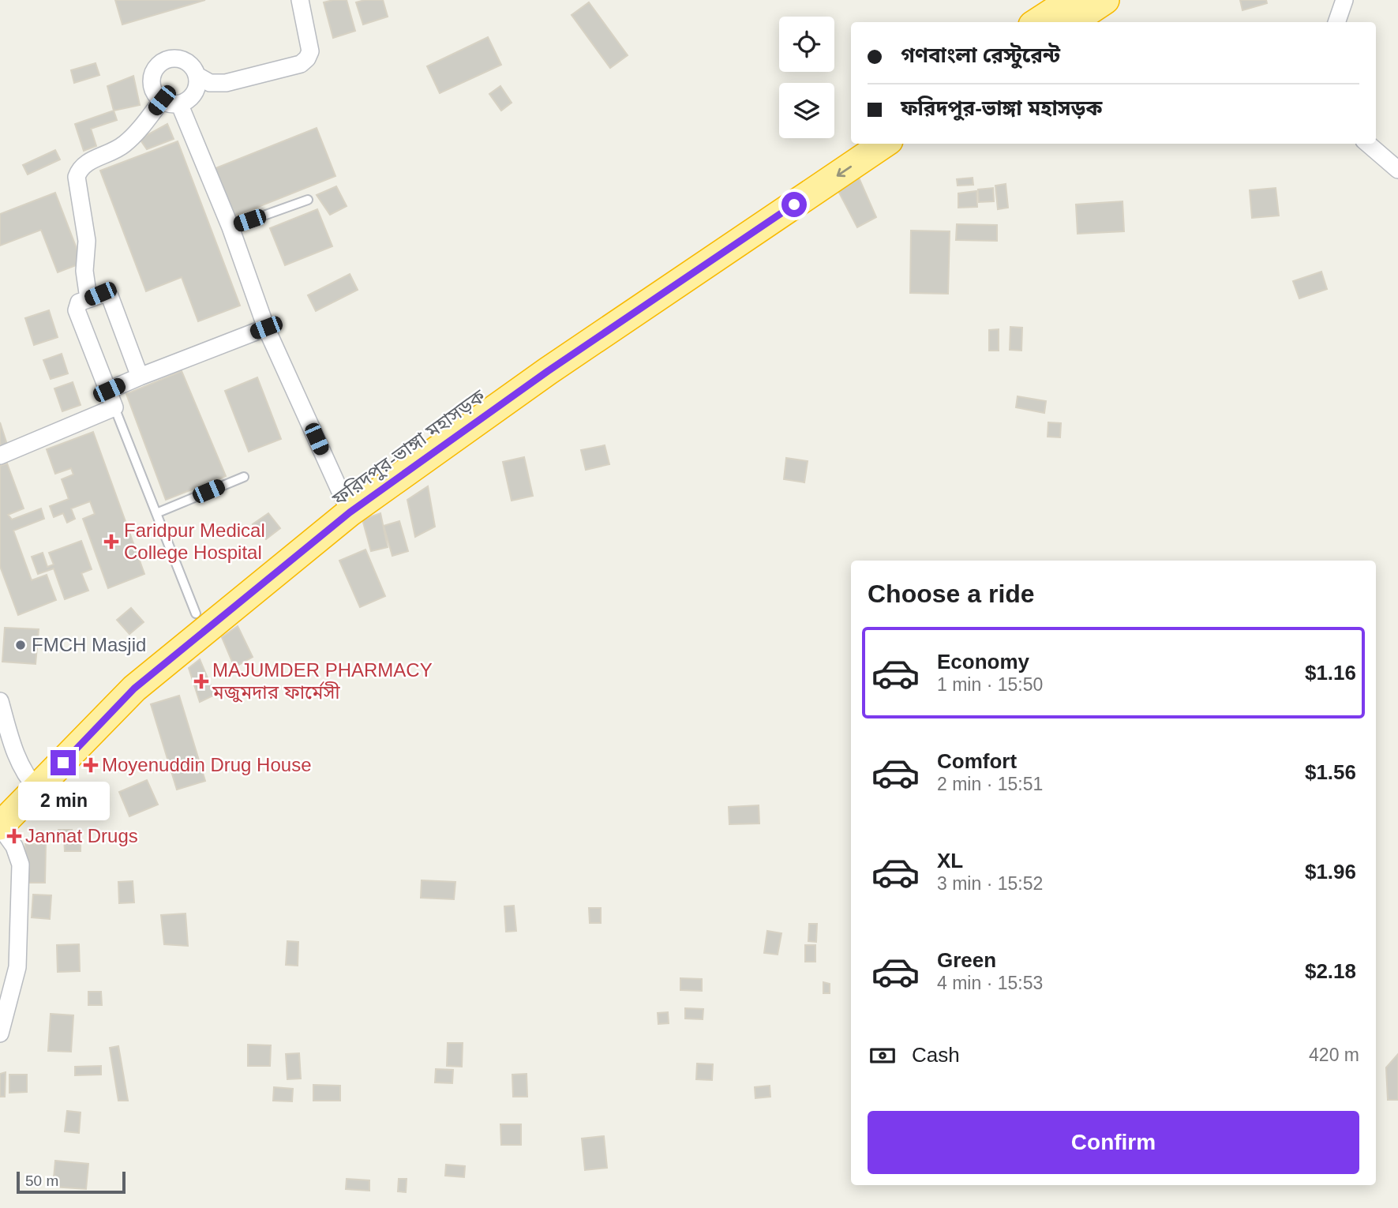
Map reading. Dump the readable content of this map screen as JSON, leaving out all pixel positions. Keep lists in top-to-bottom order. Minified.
{"streets":{"highway":["ফরিদপুর-ভাঙ্গা মহাসড়ক"]},"places":{"health":["Faridpur Medical College Hospital","MAJUMDER PHARMACY মজুমদার ফার্মেসী","Moyenuddin Drug House","Jannat Drugs"],"other":["FMCH Masjid"]},"scale_bar":"50 m","page":{"banner":["গণবাংলা রেস্টুরেন্ট","ফরিদপুর-ভাঙ্গা মহাসড়ক"],"heading":"Choose a ride","list":[{"name":"Economy","note":"1 min · 15:50","value":"$1.16"},{"name":"Comfort","note":"2 min · 15:51","value":"$1.56"},{"name":"XL","note":"3 min · 15:52","value":"$1.96"},{"name":"Green","note":"4 min · 15:53","value":"$2.18"}],"bubble":"2 min","pay":["Cash","420 m"],"buttons":"Confirm","scale":"50 m"}}
